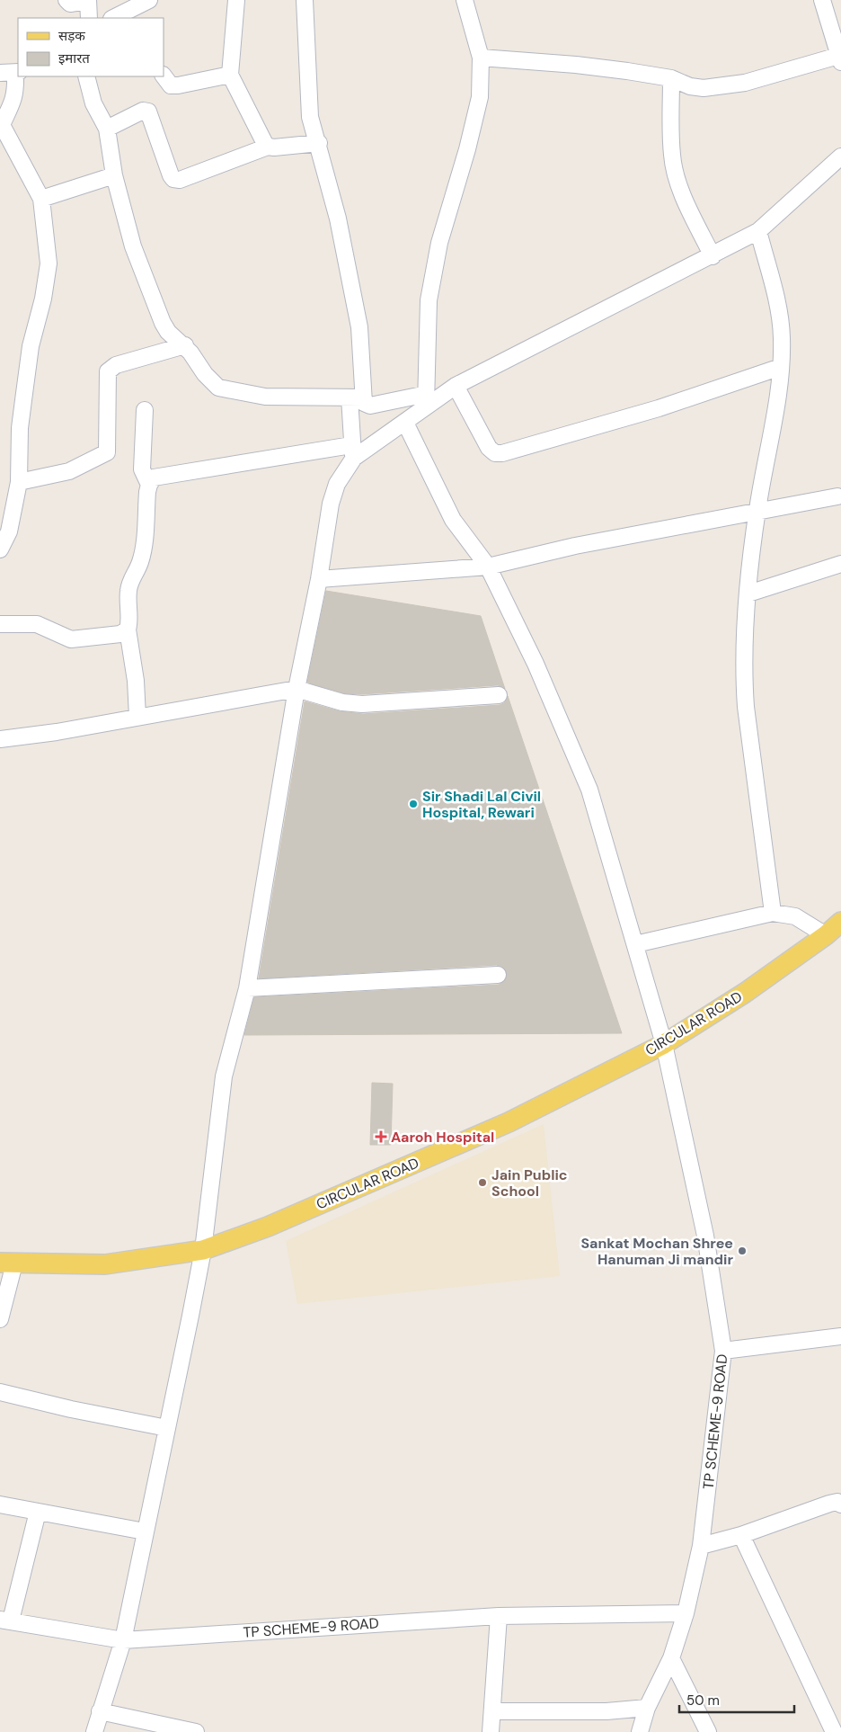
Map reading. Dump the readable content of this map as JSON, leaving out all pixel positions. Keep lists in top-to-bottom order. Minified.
{"streets":{"main road":["CIRCULAR ROAD"],"street":["TP SCHEME-9 ROAD"]},"crossings":[["CIRCULAR ROAD","TP SCHEME-9 ROAD"]],"places":{"other":["Sir Shadi Lal Civil Hospital, Rewari","Jain Public School","Sankat Mochan Shree Hanuman Ji mandir"],"health":["Aaroh Hospital"]},"legend":["सड़क","इमारत"],"scale_bar":"50 m"}
